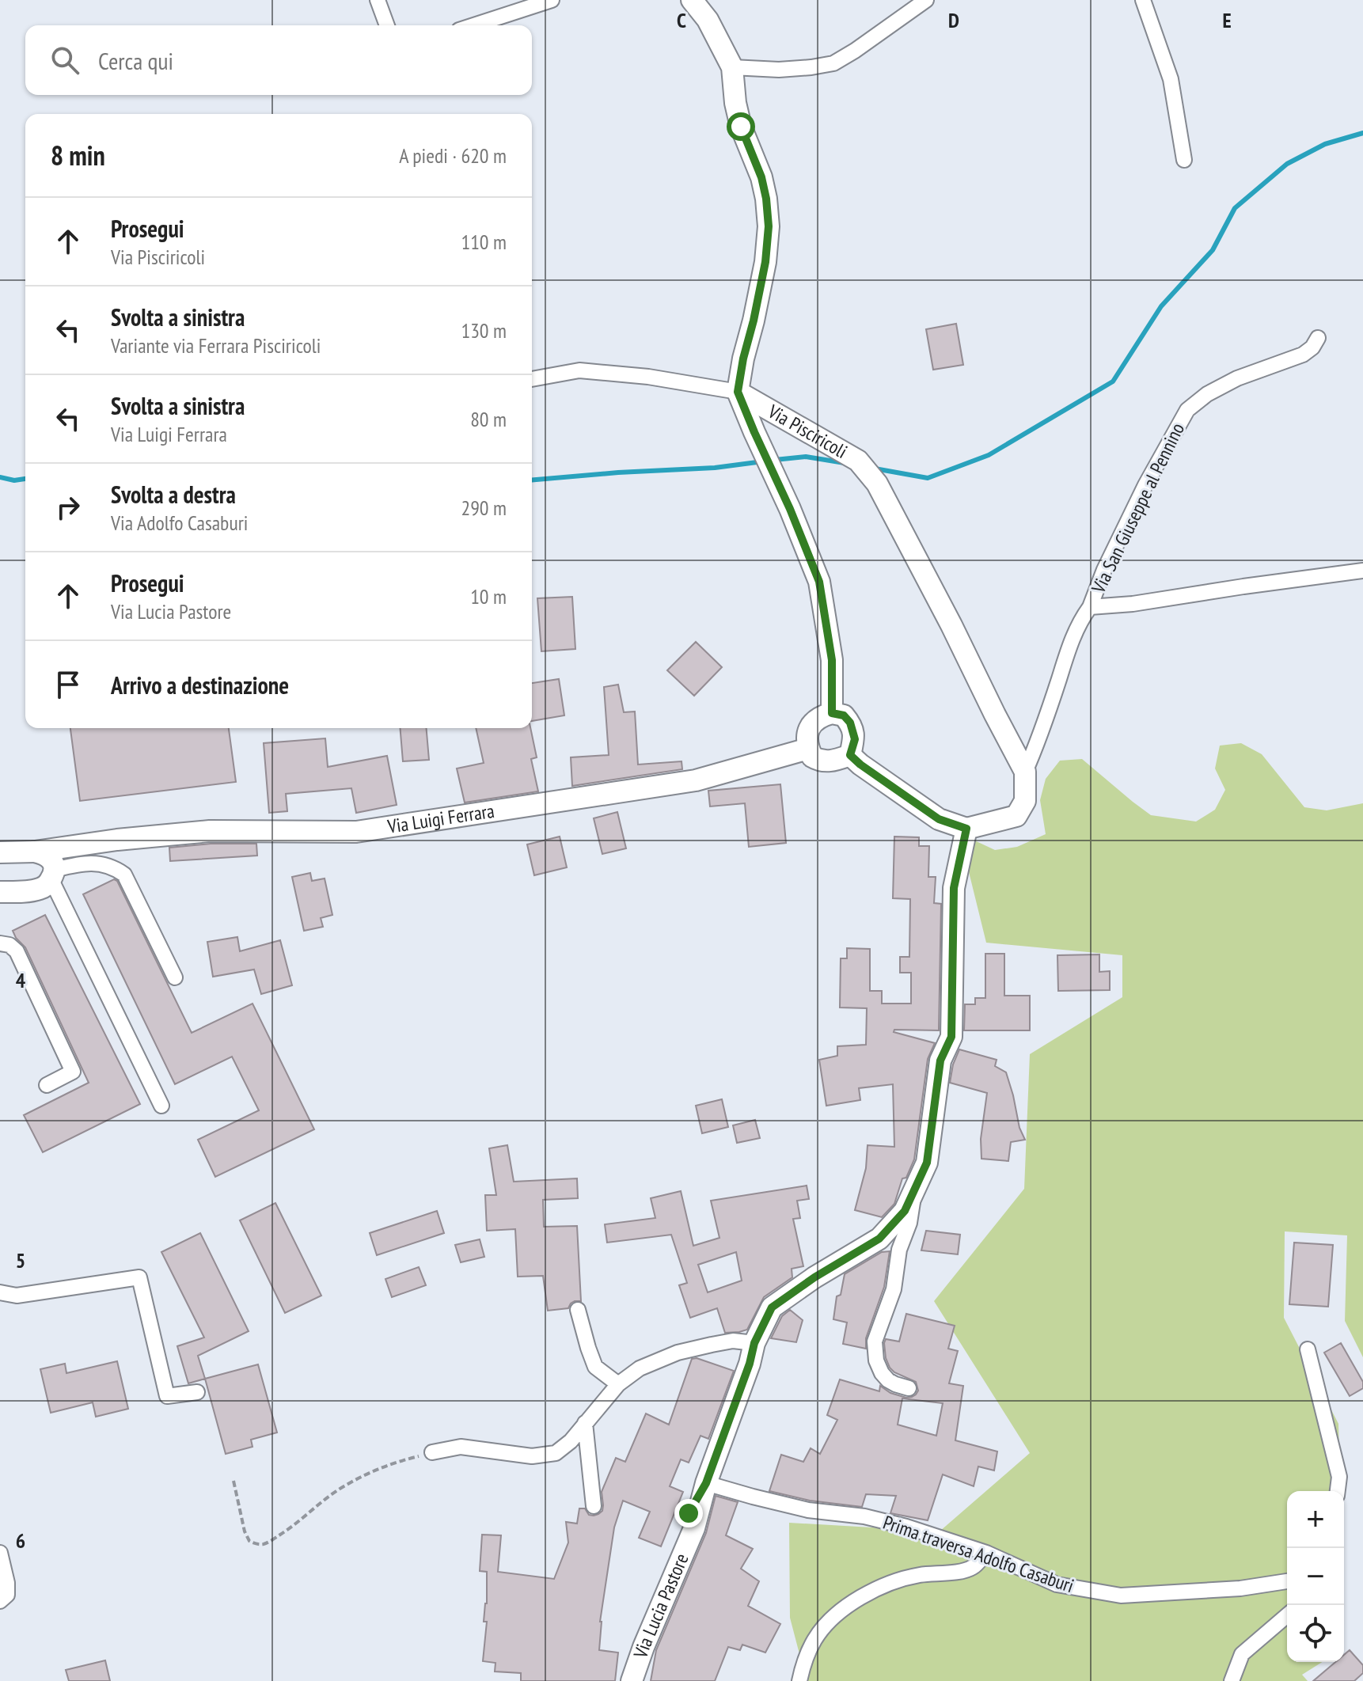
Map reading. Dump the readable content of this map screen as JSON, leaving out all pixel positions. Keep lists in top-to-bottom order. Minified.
{"streets":{"street":["Via Pisciricoli","Via San Giuseppe al Pennino","Via Luigi Ferrara","Prima traversa Adolfo Casaburi","Via Lucia Pastore"]},"crossings":[["Via Pisciricoli","Via San Giuseppe al Pennino"],["Prima traversa Adolfo Casaburi","Via Lucia Pastore"]],"page":{"search":"Cerca qui","heading":["8 min","A piedi · 620 m"],"list":[["Prosegui","Via Pisciricoli","110 m"],["Svolta a sinistra","Variante via Ferrara Pisciricoli","130 m"],["Svolta a sinistra","Via Luigi Ferrara","80 m"],["Svolta a destra","Via Adolfo Casaburi","290 m"],["Prosegui","Via Lucia Pastore","10 m"],"Arrivo a destinazione"],"map_buttons":["+","−"]},"grid":{"columns":["C","D","E"],"rows":["4","5","6"]}}
